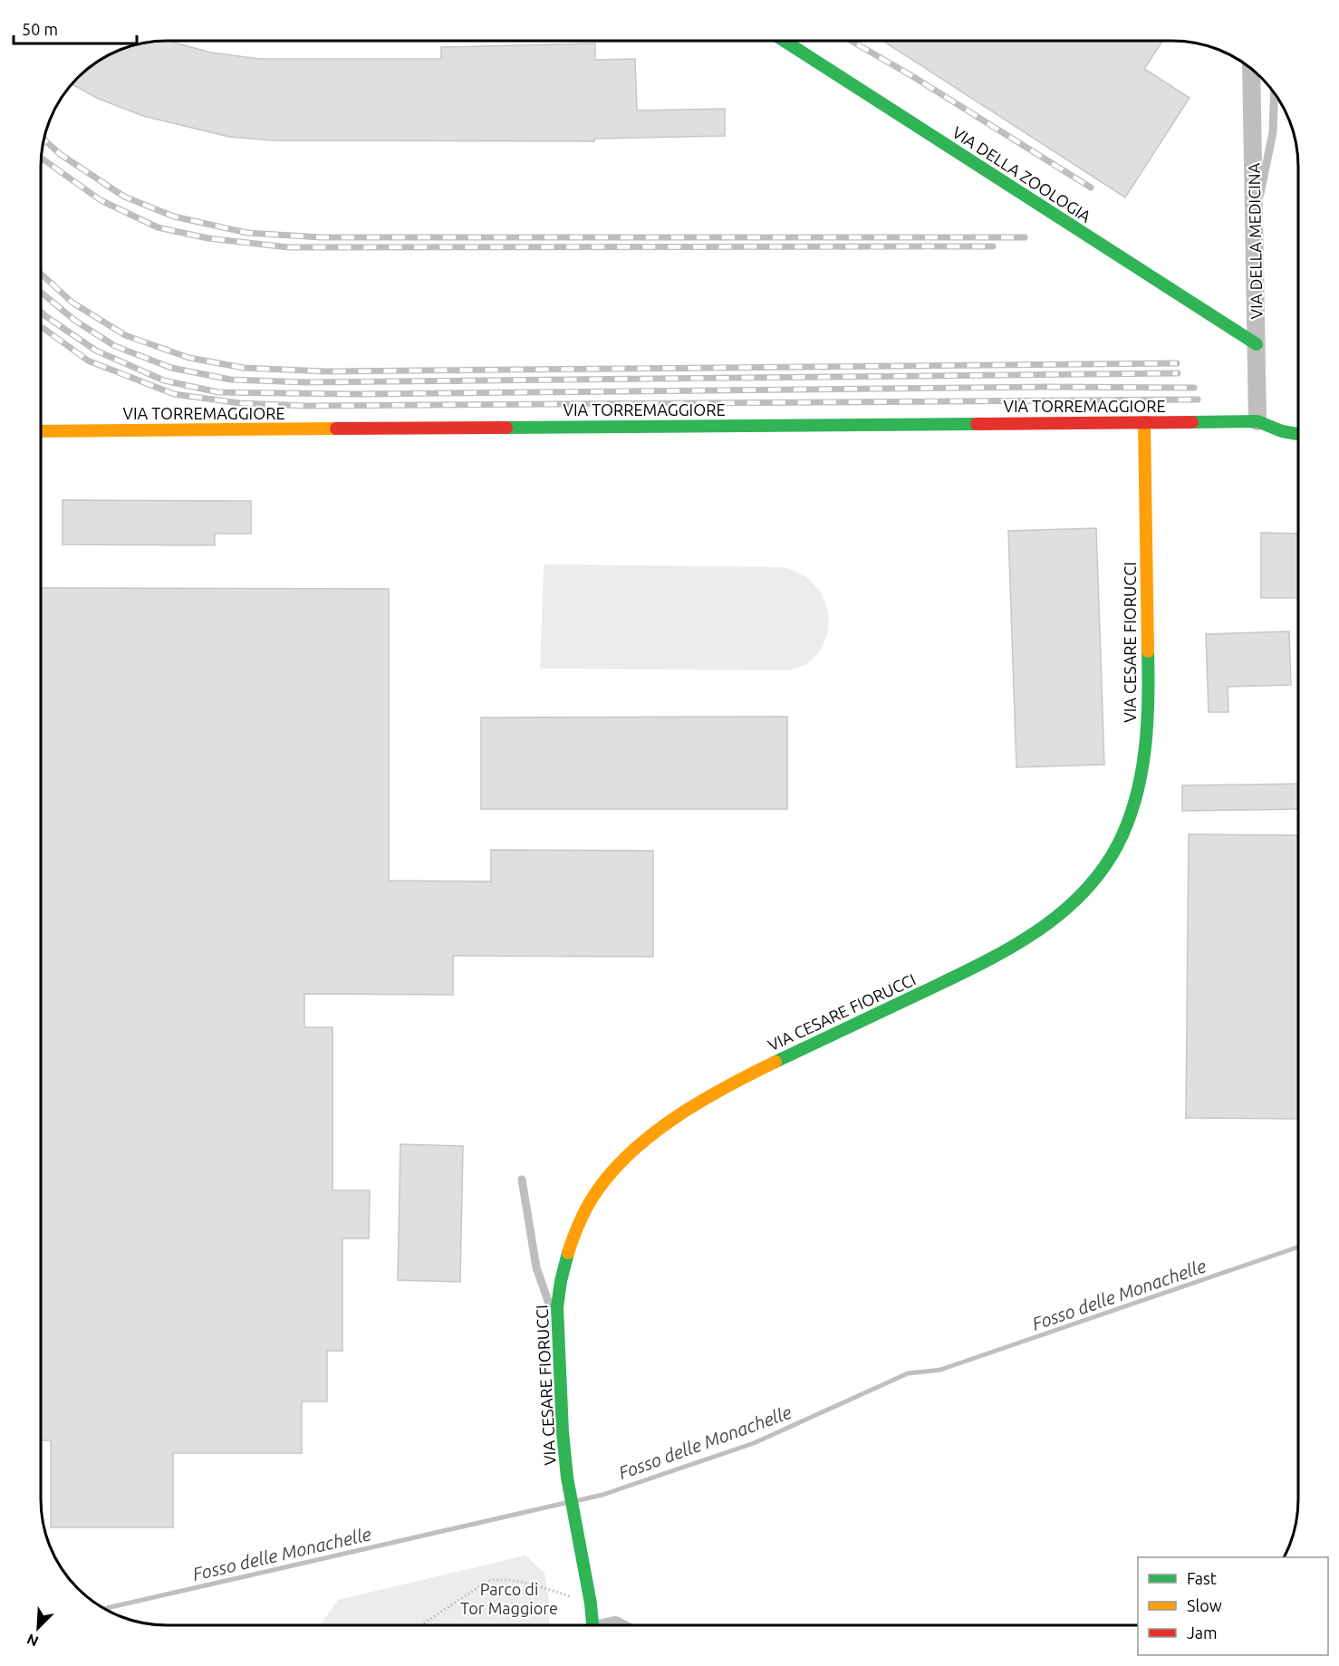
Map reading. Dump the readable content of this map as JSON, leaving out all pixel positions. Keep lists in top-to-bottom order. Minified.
{"streets":{"street":["VIA DELLA ZOOLOGIA","VIA DELLA MEDICINA","VIA TORREMAGGIORE","VIA CESARE FIORUCCI"]},"crossings":[["VIA DELLA ZOOLOGIA","VIA DELLA MEDICINA"],["VIA DELLA MEDICINA","VIA TORREMAGGIORE"],["VIA TORREMAGGIORE","VIA CESARE FIORUCCI"]],"water":["Fosso delle Monachelle"],"parks":["Parco di Tor Maggiore"],"legend":["Fast","Slow","Jam"],"scale_bar":"50 m","north":"bottom left"}
